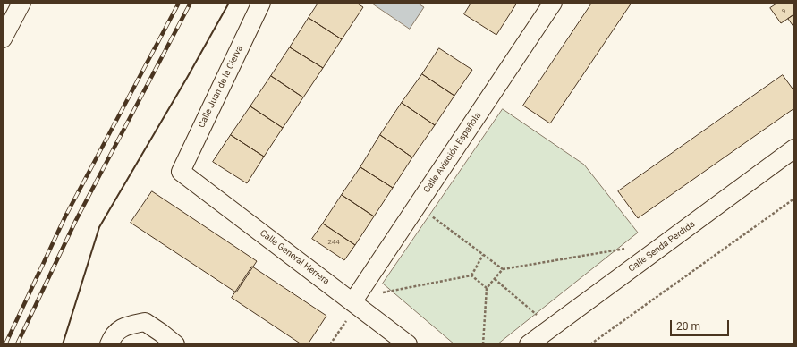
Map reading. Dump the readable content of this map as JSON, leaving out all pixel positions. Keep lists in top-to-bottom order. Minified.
{"streets":{"street":["Calle Juan de la Cierva","Calle Aviación Española","Calle Senda Perdida","Calle General Herrera"]},"crossings":[["Calle Juan de la Cierva","Calle General Herrera"],["Calle Aviación Española","Calle General Herrera"]],"house_numbers":["9","244"],"scale_bar":"20 m"}
